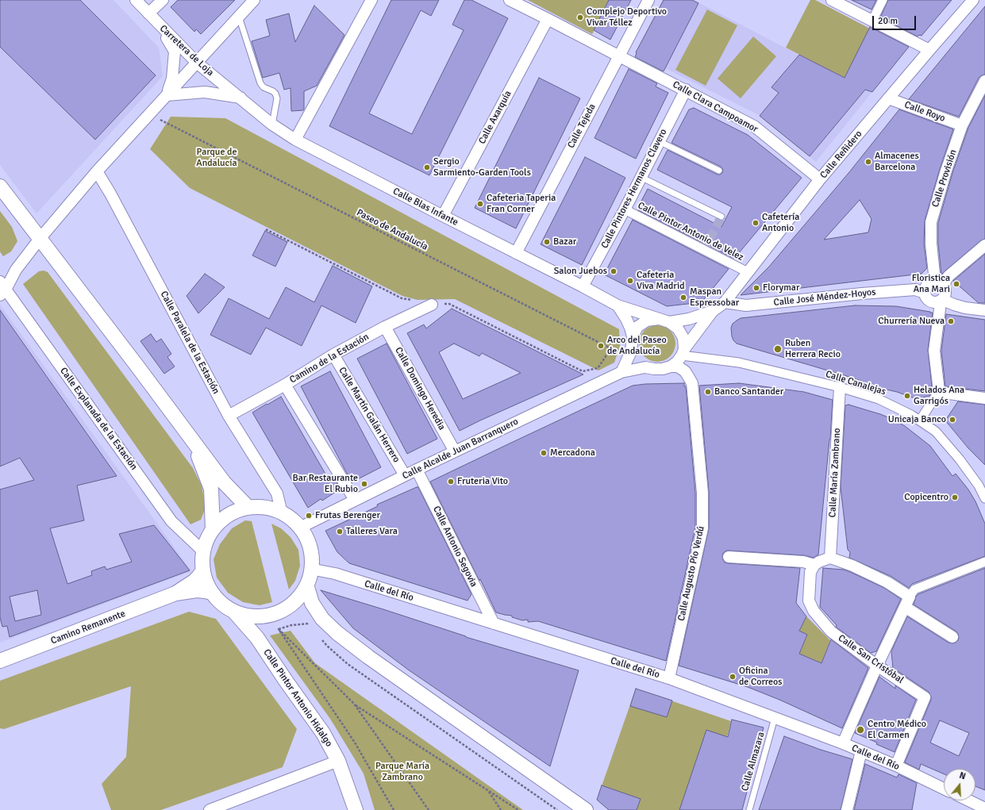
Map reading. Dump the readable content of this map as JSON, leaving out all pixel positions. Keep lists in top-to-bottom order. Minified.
{"streets":{"street":["Carretera de Loja","Calle Clara Campoamor","Calle Royo","Calle Axarquía","Calle Tejeda","Calle Reñidero","Calle Provisión","Calle Pintores Hermanos Clavero","Calle Blas Infante","Calle Pintor Antonio de Velez","Calle José Méndez-Hoyos","Calle Paralela de la Estación","Camino de la Estación","Calle Canalejas","Calle Domingo Heredia","Calle Martín Galán Herrero","Calle Explanada de la Estación","Calle Alcalde Juan Barranquero","Calle María Zambrano","Calle Antonio Segovia","Calle Augusto Pío Verdú","Calle del Río","Camino Remanente","Calle San Cristóbal","Calle Pintor Antonio Hidalgo"],"lane":["Calle Almazara"],"path":["Paseo de Andalucía"]},"crossings":[["Carretera de Loja","Calle Blas Infante"],["Calle Clara Campoamor","Calle Axarquía"],["Calle Clara Campoamor","Calle Tejeda"],["Calle Clara Campoamor","Calle Reñidero"],["Calle Clara Campoamor","Calle Pintores Hermanos Clavero"],["Calle Royo","Calle Reñidero"],["Calle Royo","Calle Provisión"],["Calle Axarquía","Calle Blas Infante"],["Calle Tejeda","Calle Blas Infante"],["Calle Reñidero","Calle Blas Infante"],["Calle Reñidero","Paseo de Andalucía"],["Calle Reñidero","Calle Pintor Antonio de Velez"],["Calle Reñidero","Calle José Méndez-Hoyos"],["Calle Reñidero","Calle Canalejas"],["Calle Reñidero","Calle Alcalde Juan Barranquero"],["Calle Reñidero","Calle Augusto Pío Verdú"],["Calle Provisión","Calle José Méndez-Hoyos"],["Calle Pintores Hermanos Clavero","Calle Blas Infante"],["Calle Pintores Hermanos Clavero","Calle Pintor Antonio de Velez"],["Calle Blas Infante","Paseo de Andalucía"],["Calle Blas Infante","Calle Canalejas"],["Calle Blas Infante","Calle Alcalde Juan Barranquero"],["Calle Blas Infante","Calle Augusto Pío Verdú"],["Paseo de Andalucía","Calle Canalejas"],["Paseo de Andalucía","Calle Alcalde Juan Barranquero"],["Paseo de Andalucía","Calle Augusto Pío Verdú"],["Calle Paralela de la Estación","Camino de la Estación"],["Calle Paralela de la Estación","Calle Explanada de la Estación"],["Calle Paralela de la Estación","Calle Alcalde Juan Barranquero"],["Calle Paralela de la Estación","Calle del Río"],["Calle Paralela de la Estación","Camino Remanente"],["Calle Paralela de la Estación","Calle Pintor Antonio Hidalgo"],["Camino de la Estación","Calle Domingo Heredia"],["Camino de la Estación","Calle Martín Galán Herrero"],["Calle Canalejas","Calle Alcalde Juan Barranquero"],["Calle Canalejas","Calle María Zambrano"],["Calle Canalejas","Calle Augusto Pío Verdú"],["Calle Domingo Heredia","Calle Alcalde Juan Barranquero"],["Calle Martín Galán Herrero","Calle Alcalde Juan Barranquero"],["Calle Explanada de la Estación","Calle Alcalde Juan Barranquero"],["Calle Explanada de la Estación","Calle del Río"],["Calle Explanada de la Estación","Camino Remanente"],["Calle Explanada de la Estación","Calle Pintor Antonio Hidalgo"],["Calle Alcalde Juan Barranquero","Calle Antonio Segovia"],["Calle Alcalde Juan Barranquero","Calle Augusto Pío Verdú"],["Calle Alcalde Juan Barranquero","Calle del Río"],["Calle Alcalde Juan Barranquero","Camino Remanente"],["Calle Alcalde Juan Barranquero","Calle Pintor Antonio Hidalgo"],["Calle Antonio Segovia","Calle del Río"],["Calle Augusto Pío Verdú","Calle del Río"],["Calle del Río","Camino Remanente"],["Calle del Río","Calle San Cristóbal"],["Calle del Río","Calle Pintor Antonio Hidalgo"],["Calle del Río","Calle Almazara"],["Camino Remanente","Calle Pintor Antonio Hidalgo"]],"parks":["Parque de Andalucía","Parque María Zambrano"],"places":["Complejo Deportivo Vivar Téllez","Almacenes Barcelona","Sergio Sarmiento-Garden Tools","Cafeteria Taperia Fran Corner","Cafetería Antonio","Bazar","Salon Juebos","Cafeteria Viva Madrid","Floristica Ana Mari","Florymar","Maspan Espressobar","Churrería Nueva","Arco del Paseo de Andalucía","Ruben Herrera Recio","Banco Santander","Helados Ana Garrigós","Unicaja Banco","Mercadona","Fruteria Vito","Bar Restaurante El Rubio","Copicentro","Frutas Berenger","Talleres Vara","Oficina de Correos","Centro Médico El Carmen"],"scale_bar":"20 m","north":"top"}
